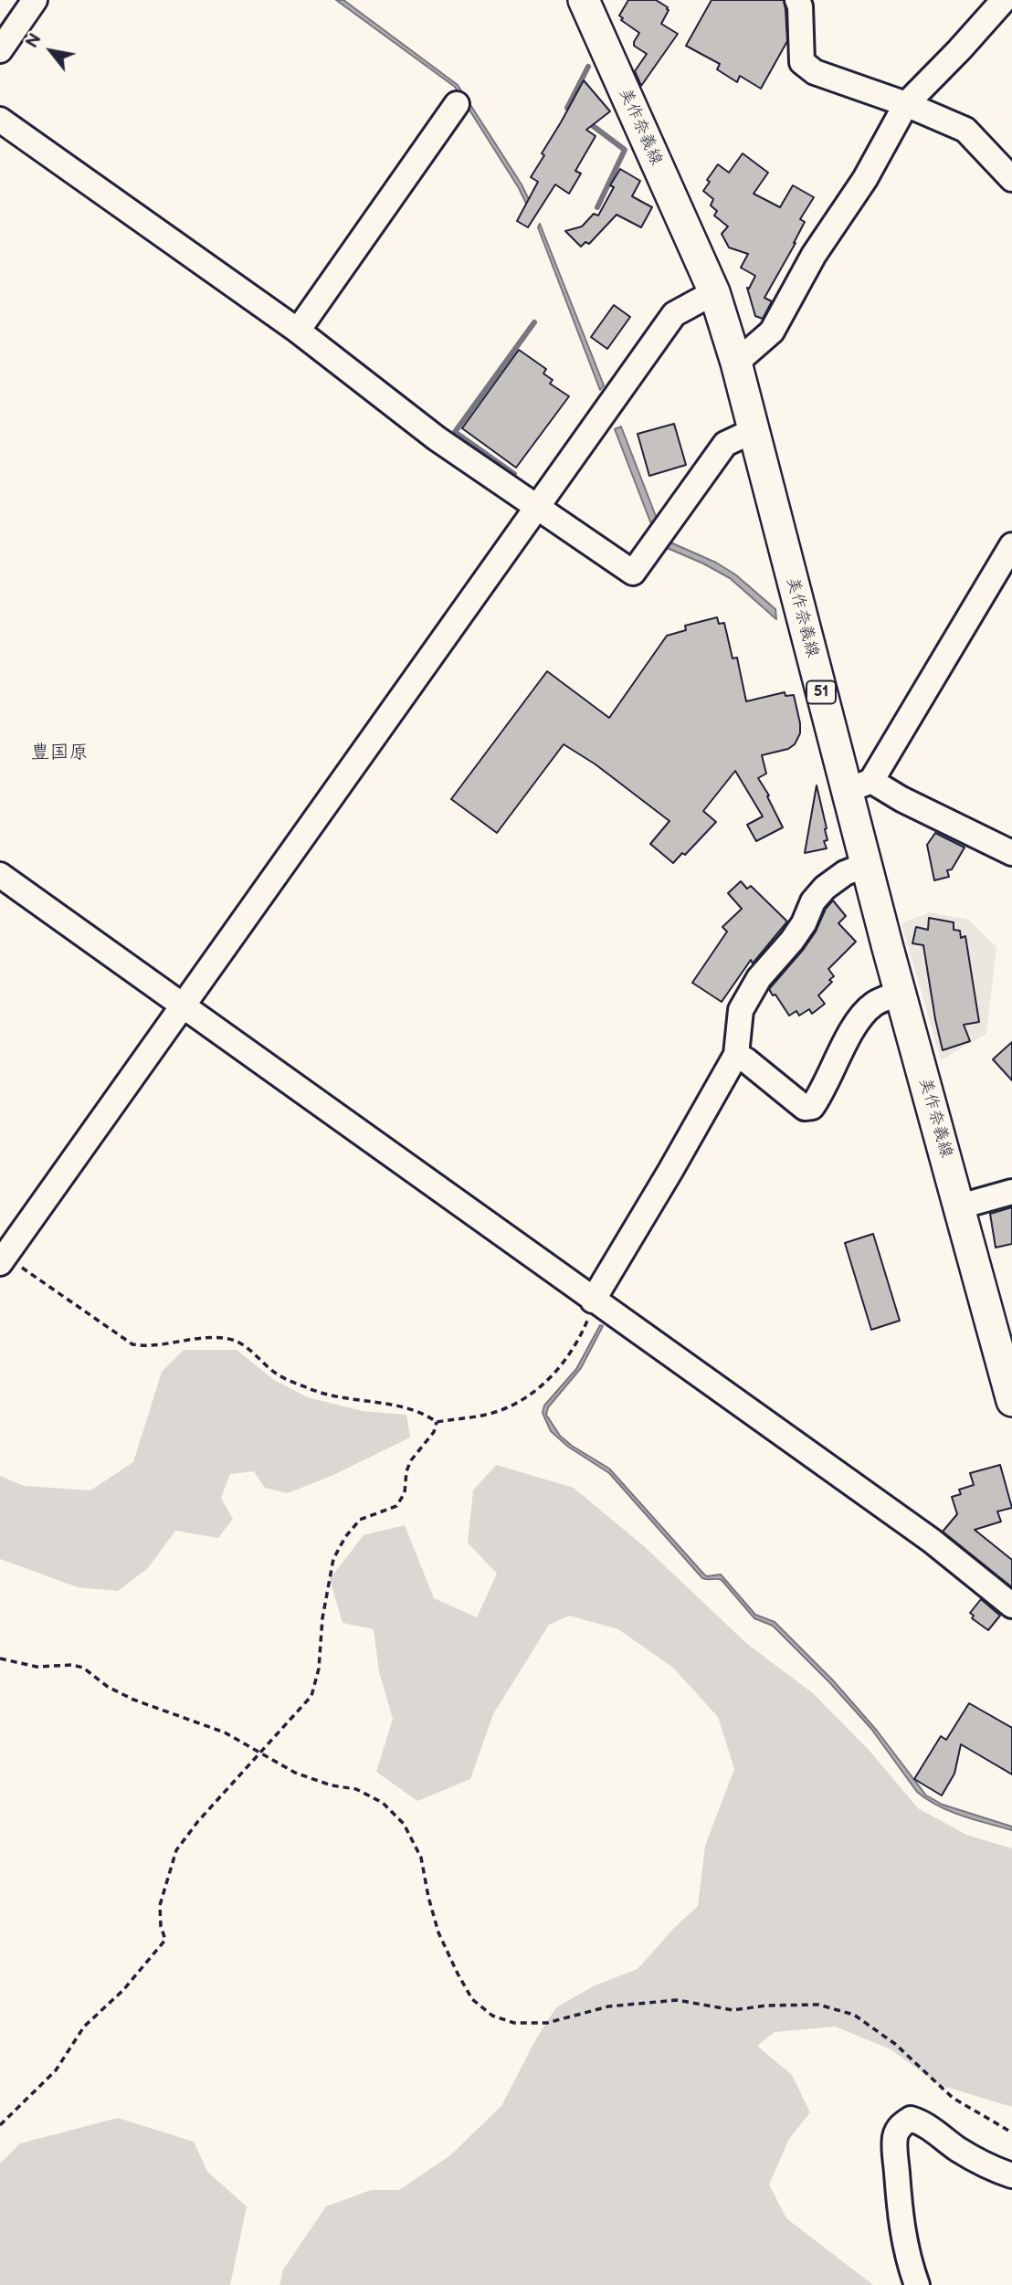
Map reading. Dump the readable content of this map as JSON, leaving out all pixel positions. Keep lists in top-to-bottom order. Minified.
{"streets":{"main road":["美作奈義線","51"]},"districts":["豊国原"],"north":"top left"}
